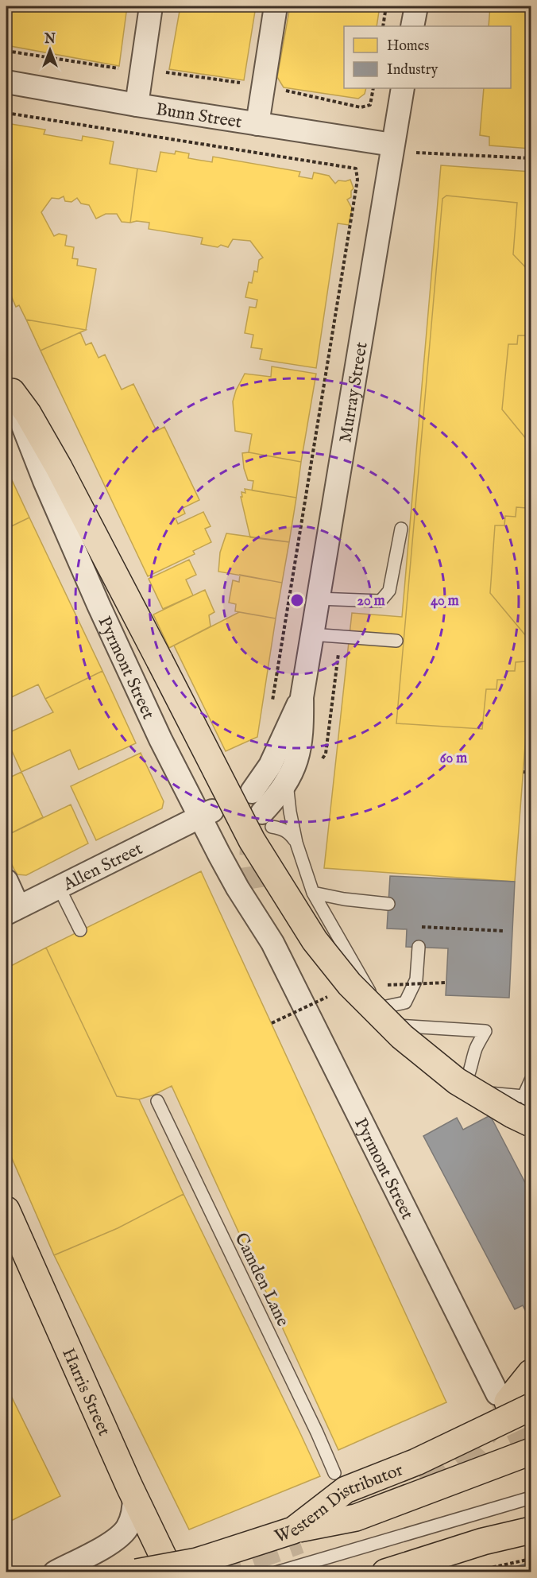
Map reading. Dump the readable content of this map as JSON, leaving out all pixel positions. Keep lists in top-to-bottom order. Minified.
{"streets":{"main road":["Harris Street","Western Distributor"],"street":["Bunn Street","Murray Street","Pyrmont Street","Allen Street"],"lane":["Camden Lane"]},"crossings":[["Bunn Street","Murray Street"],["Pyrmont Street","Allen Street"],["Pyrmont Street","Western Distributor"]],"legend":["Homes","Industry"],"north":"top","rings":["20 m","40 m","60 m"]}
